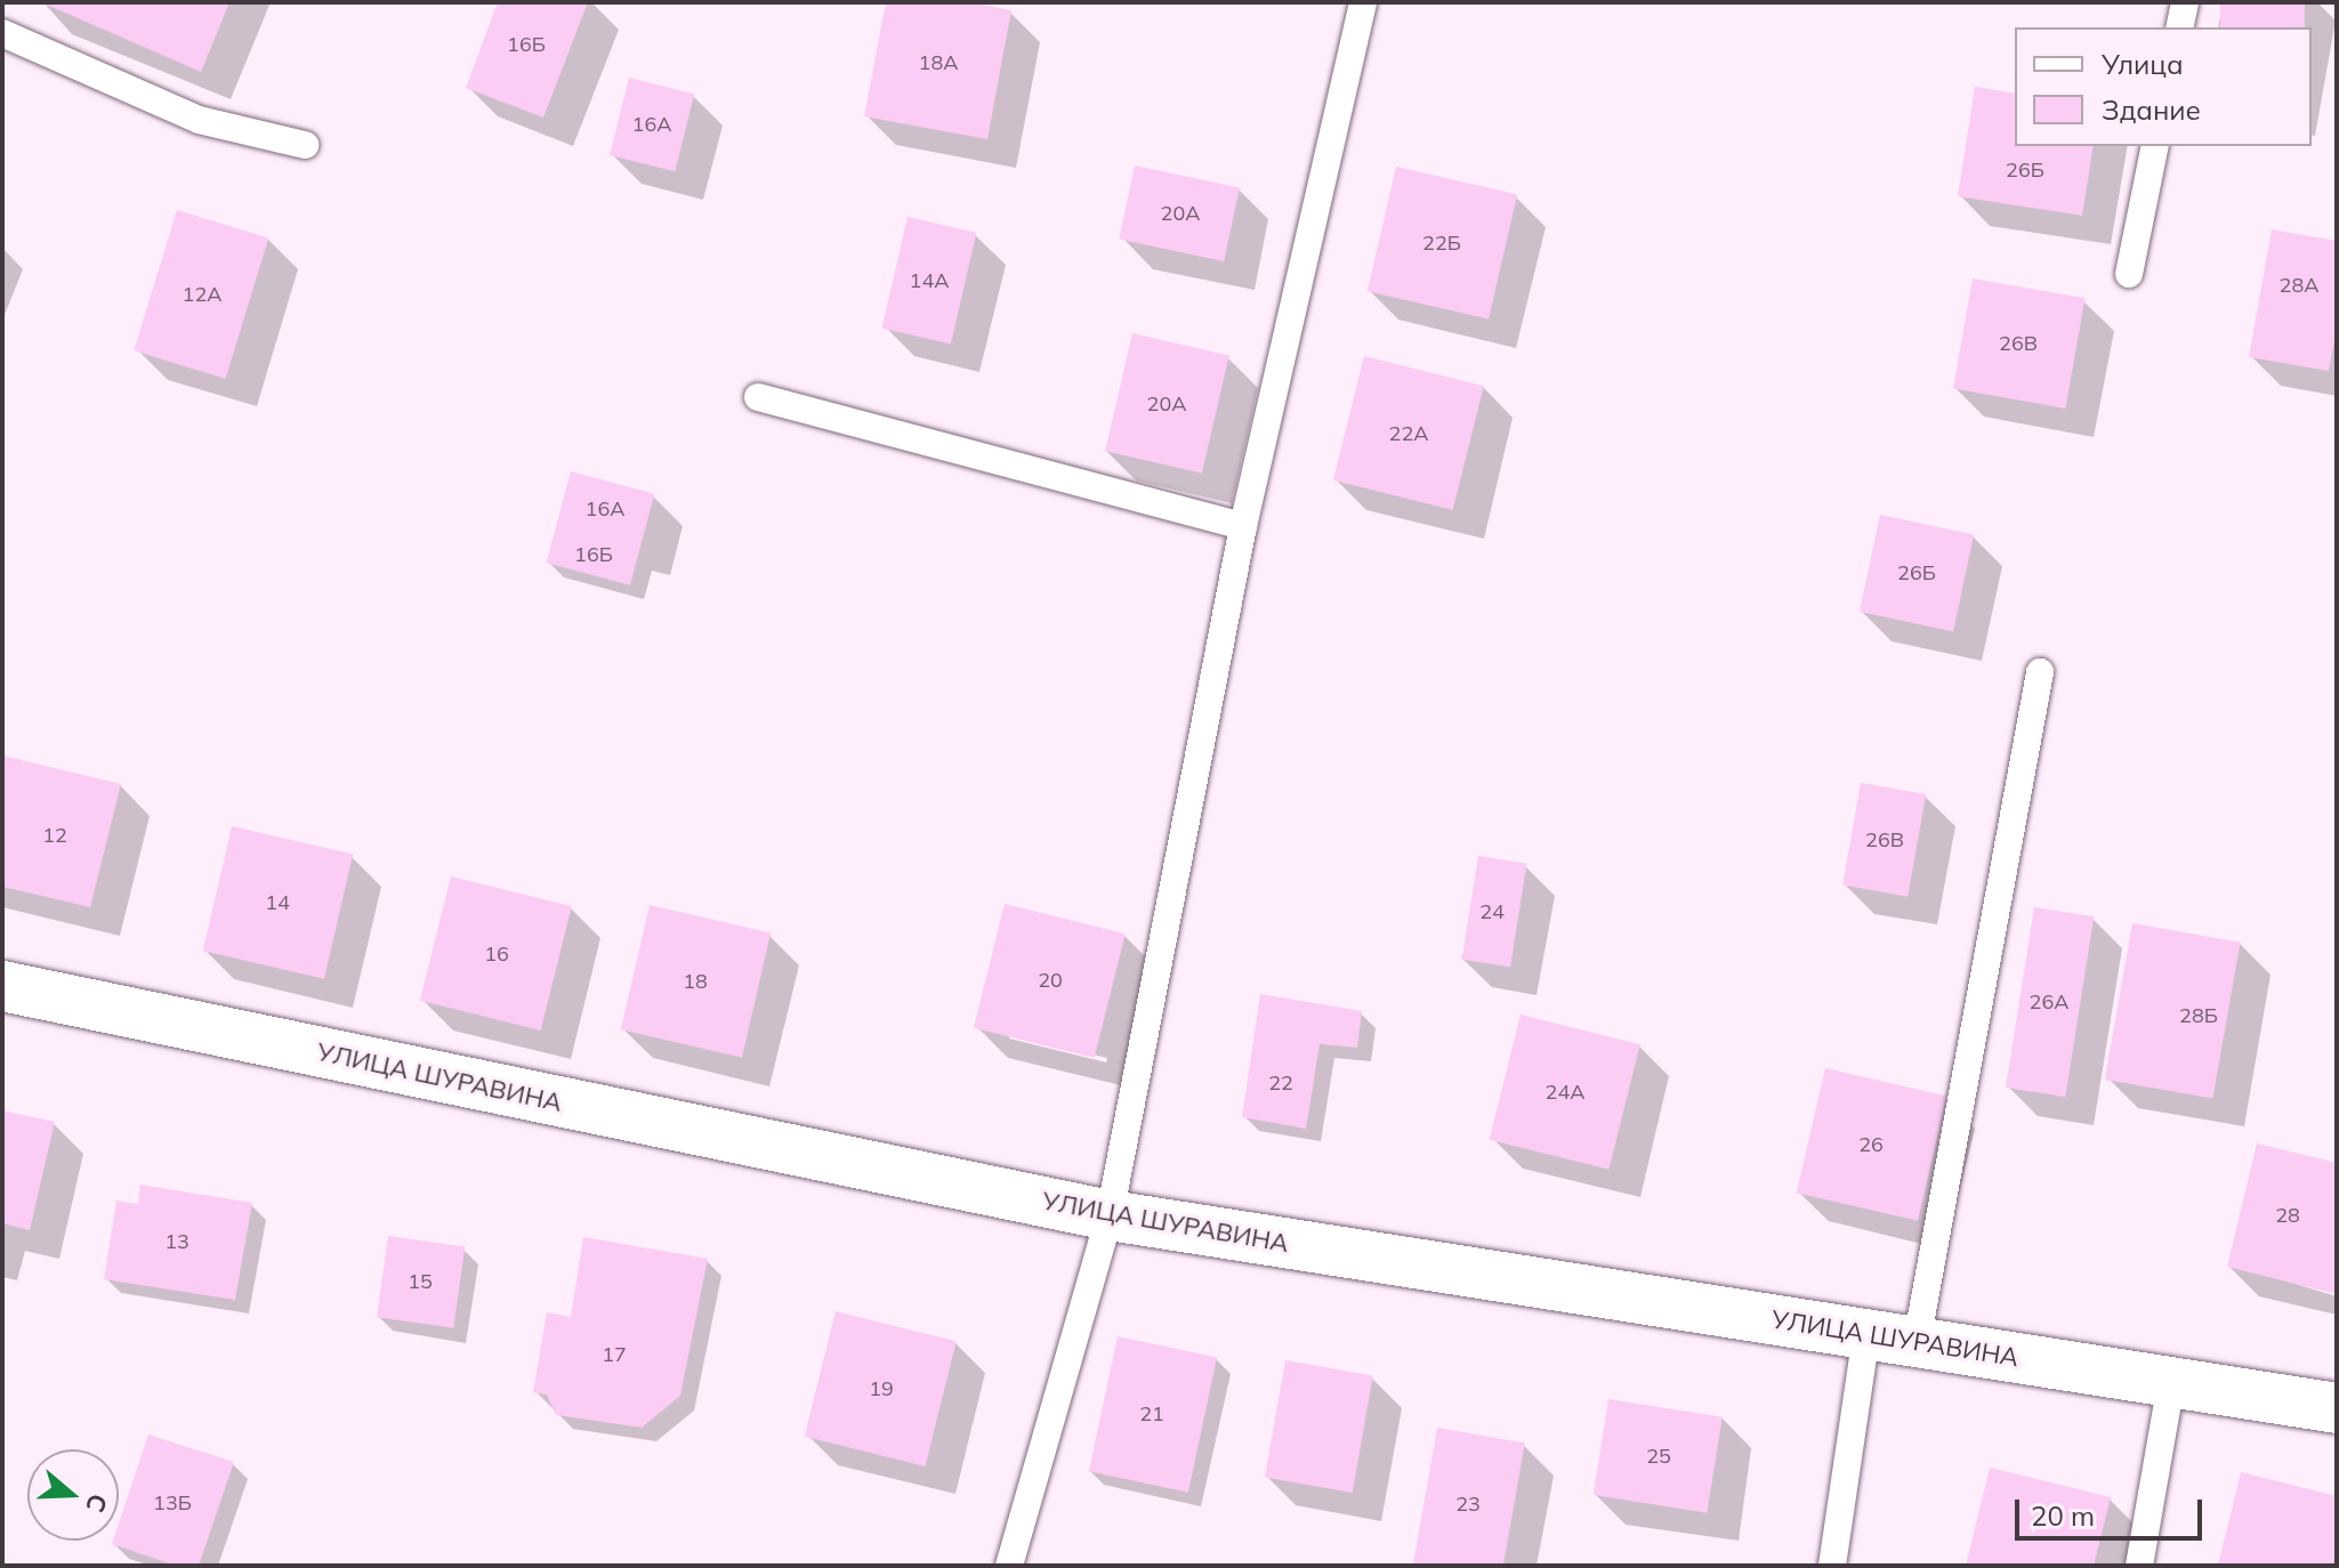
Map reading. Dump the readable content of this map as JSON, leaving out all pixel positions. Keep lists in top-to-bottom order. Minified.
{"streets":{"street":["УЛИЦА ШУРАВИНА"]},"house_numbers":["16Б","18А","16А","26Б","20А","22Б","14А","28А","12А","26В","20А","22А","16А","16Б","26Б","12","26В","14","24","16","20","18","26А","28Б","22","24А","26","28","13","15","17","19","21","25","13Б","23"],"legend":["Улица","Здание"],"scale_bar":"20 m","north":"right"}
